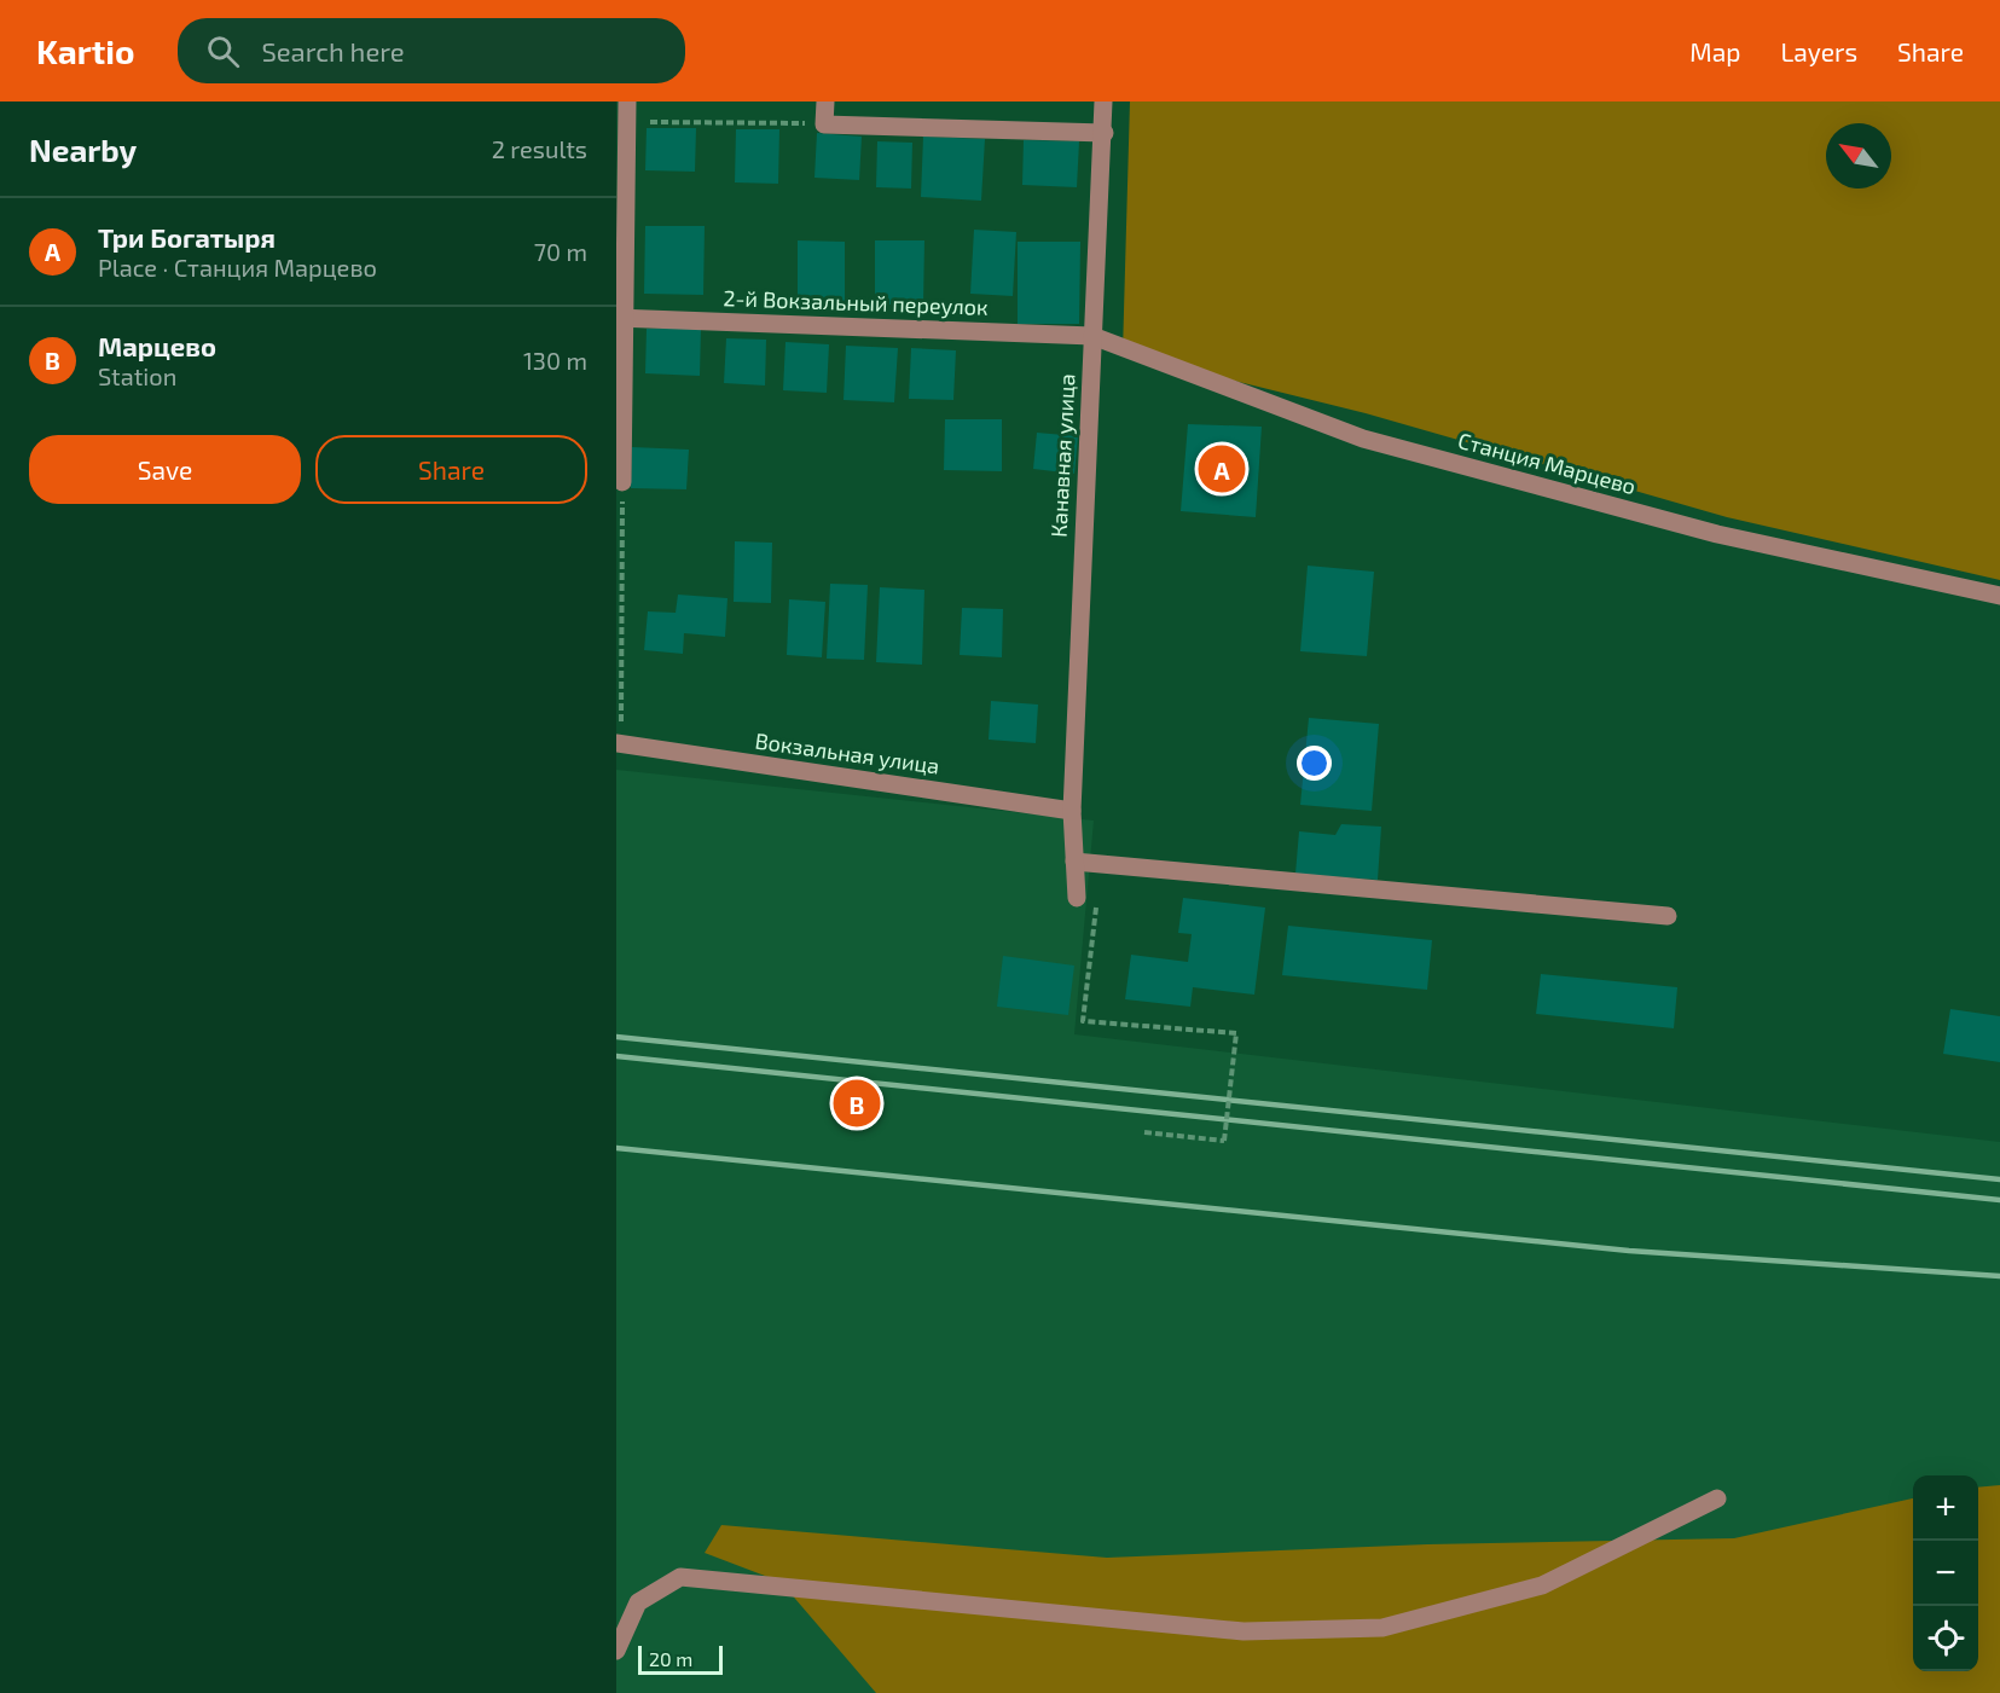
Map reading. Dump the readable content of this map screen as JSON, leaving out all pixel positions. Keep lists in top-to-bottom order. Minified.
{"streets":{"street":["2-й Вокзальный переулок","Канавная улица","Станция Марцево","Вокзальная улица"]},"crossings":[["2-й Вокзальный переулок","Канавная улица"],["2-й Вокзальный переулок","Станция Марцево"],["Канавная улица","Станция Марцево"],["Канавная улица","Вокзальная улица"]],"scale_bar":"20 m","north":"top left","page":{"header":"Kartio","search":"Search here","nav":["Map","Layers","Share"],"heading":["Nearby","2 results"],"list":[{"mark":"A","name":"Три Богатыря","note":"Place · Станция Марцево","value":"70 m"},{"mark":"B","name":"Марцево","note":"Station","value":"130 m"}],"buttons":["Save","Share"],"pins":["A","B"],"map_buttons":["+","−"],"scale":"20 m"}}
